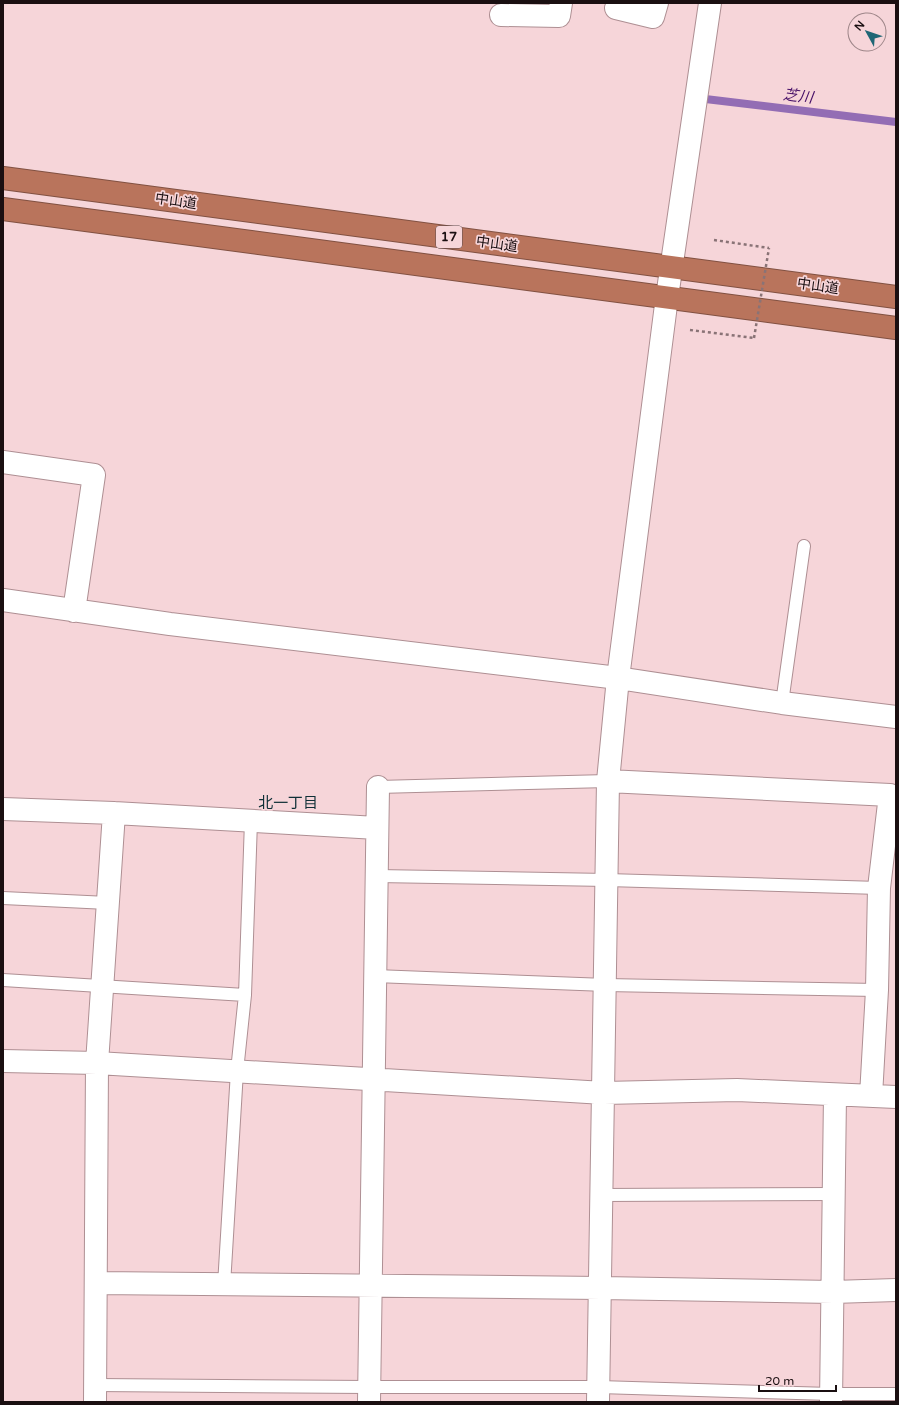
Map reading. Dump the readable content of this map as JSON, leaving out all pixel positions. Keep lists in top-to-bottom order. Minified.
{"streets":{"highway":["中山道","17"]},"districts":["北一丁目"],"water":["芝川"],"scale_bar":"20 m","north":"top left"}
